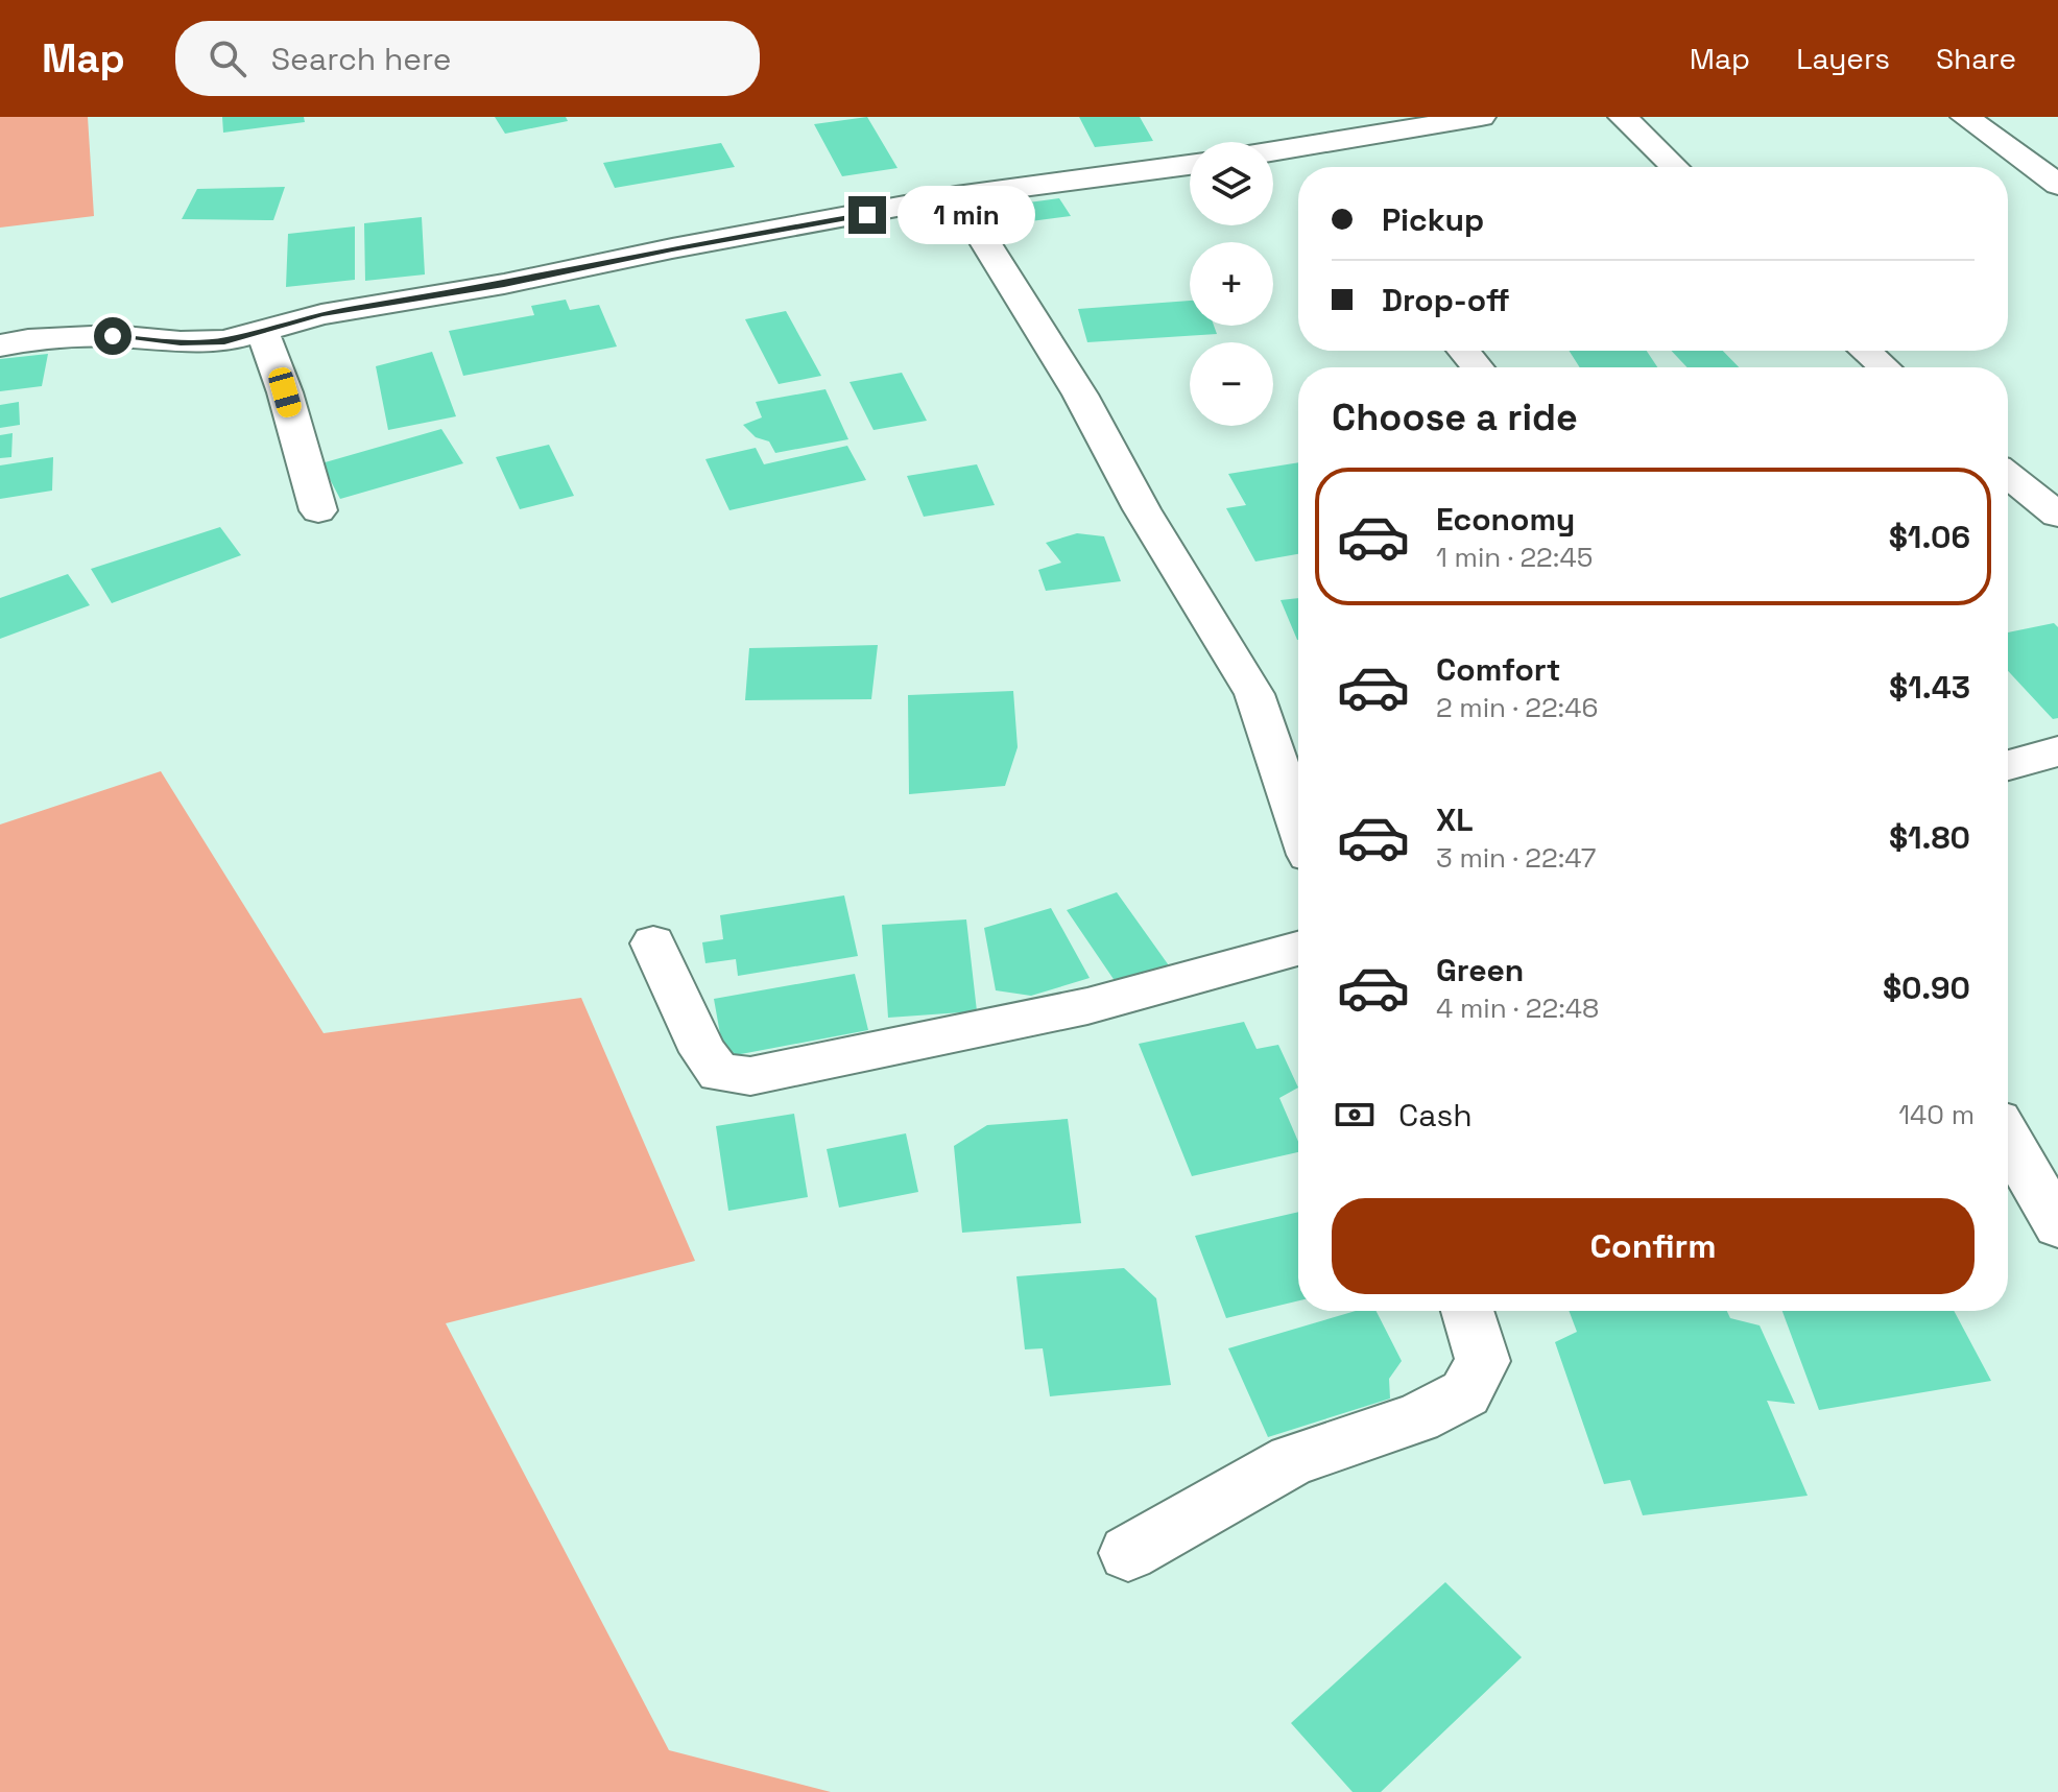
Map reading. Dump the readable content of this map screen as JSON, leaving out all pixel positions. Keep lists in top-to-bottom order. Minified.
{"page":{"header":"Map","search":"Search here","nav":["Map","Layers","Share"],"map_buttons":["+","−"],"banner":["Pickup","Drop-off"],"bubble":"1 min","heading":"Choose a ride","list":[{"name":"Economy","note":"1 min · 22:45","value":"$1.06"},{"name":"Comfort","note":"2 min · 22:46","value":"$1.43"},{"name":"XL","note":"3 min · 22:47","value":"$1.80"},{"name":"Green","note":"4 min · 22:48","value":"$0.90"}],"pay":["Cash","140 m"],"buttons":"Confirm"}}
